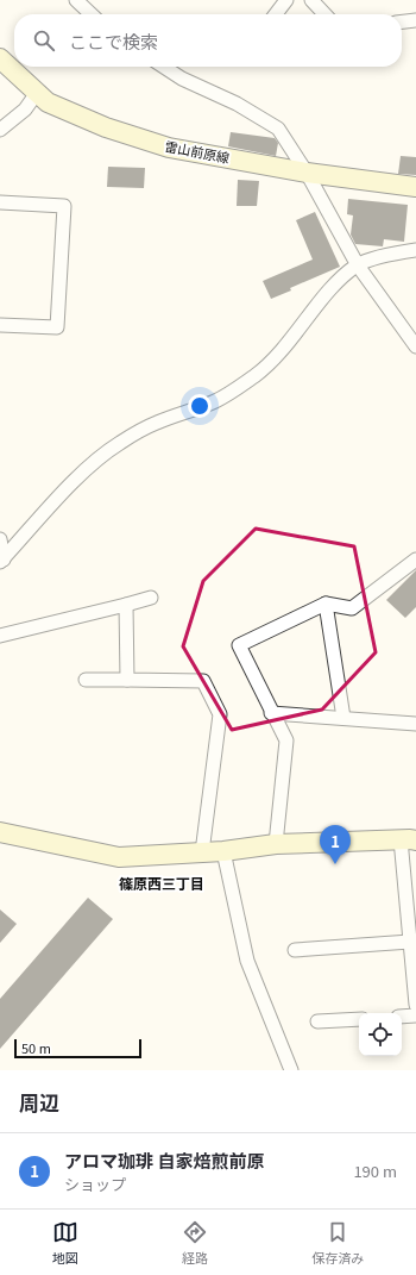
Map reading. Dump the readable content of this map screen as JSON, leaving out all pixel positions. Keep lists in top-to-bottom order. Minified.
{"streets":{"main road":["雷山前原線"]},"districts":["篠原西三丁目"],"scale_bar":"50 m","page":{"search":"ここで検索","pins":"1","scale":"50 m","heading":"周辺","list":[{"mark":"1","name":"アロマ珈琲 自家焙煎前原","note":"ショップ","value":"190 m"}],"nav":["地図","経路","保存済み"]}}
